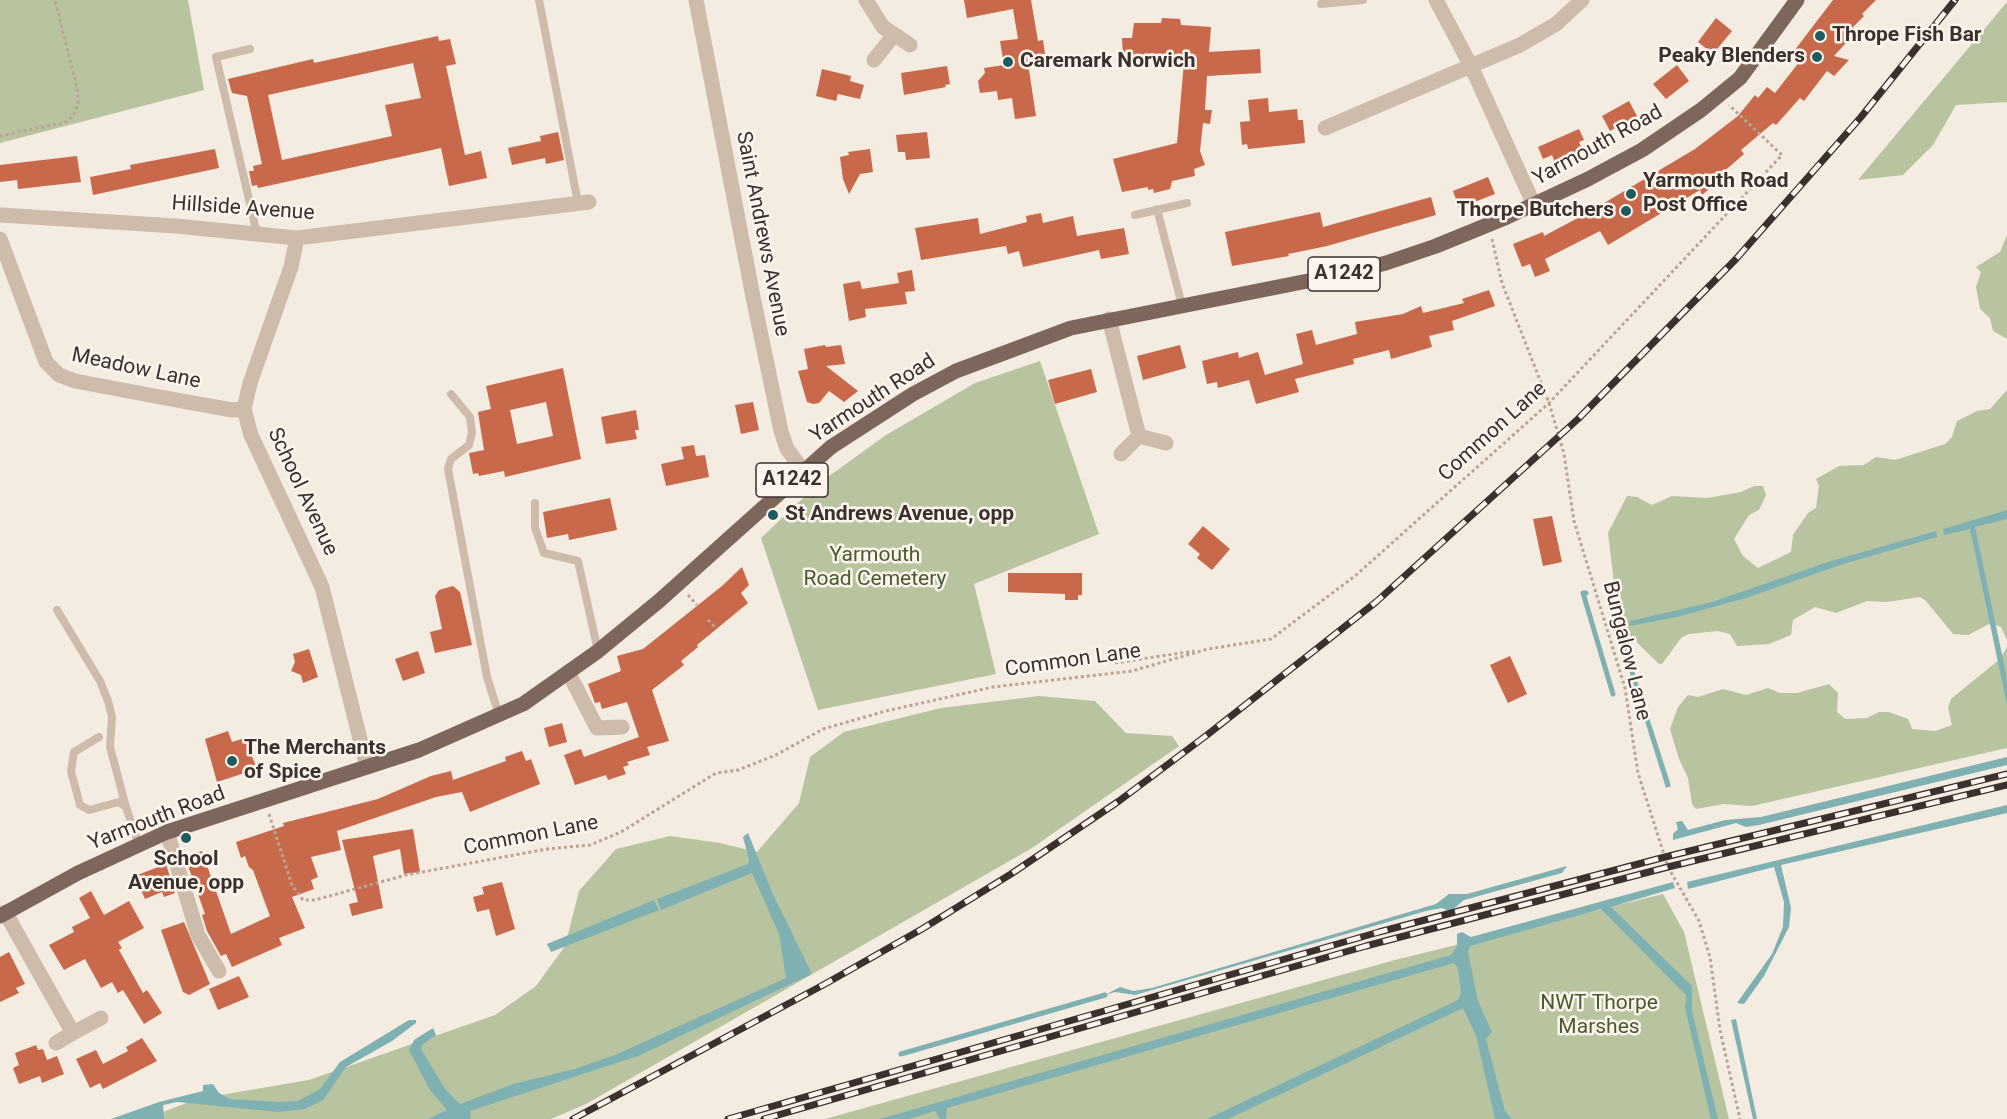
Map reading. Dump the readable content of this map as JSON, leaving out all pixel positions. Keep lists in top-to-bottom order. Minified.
{"streets":{"main road":["Yarmouth Road","A1242"],"street":["Hillside Avenue","Saint Andrews Avenue","Meadow Lane","School Avenue"],"path":["Common Lane","Bungalow Lane"]},"crossings":[["Yarmouth Road","Saint Andrews Avenue"],["Yarmouth Road","Common Lane"],["Yarmouth Road","School Avenue"],["Yarmouth Road","Bungalow Lane"],["Hillside Avenue","School Avenue"],["Meadow Lane","School Avenue"],["Common Lane","Bungalow Lane"]],"parks":["Yarmouth Road Cemetery","NWT Thorpe Marshes"],"places":["Thrope Fish Bar","Peaky Blenders","Caremark Norwich","Yarmouth Road Post Office","Thorpe Butchers","St Andrews Avenue, opp","The Merchants of Spice","School Avenue, opp"]}
